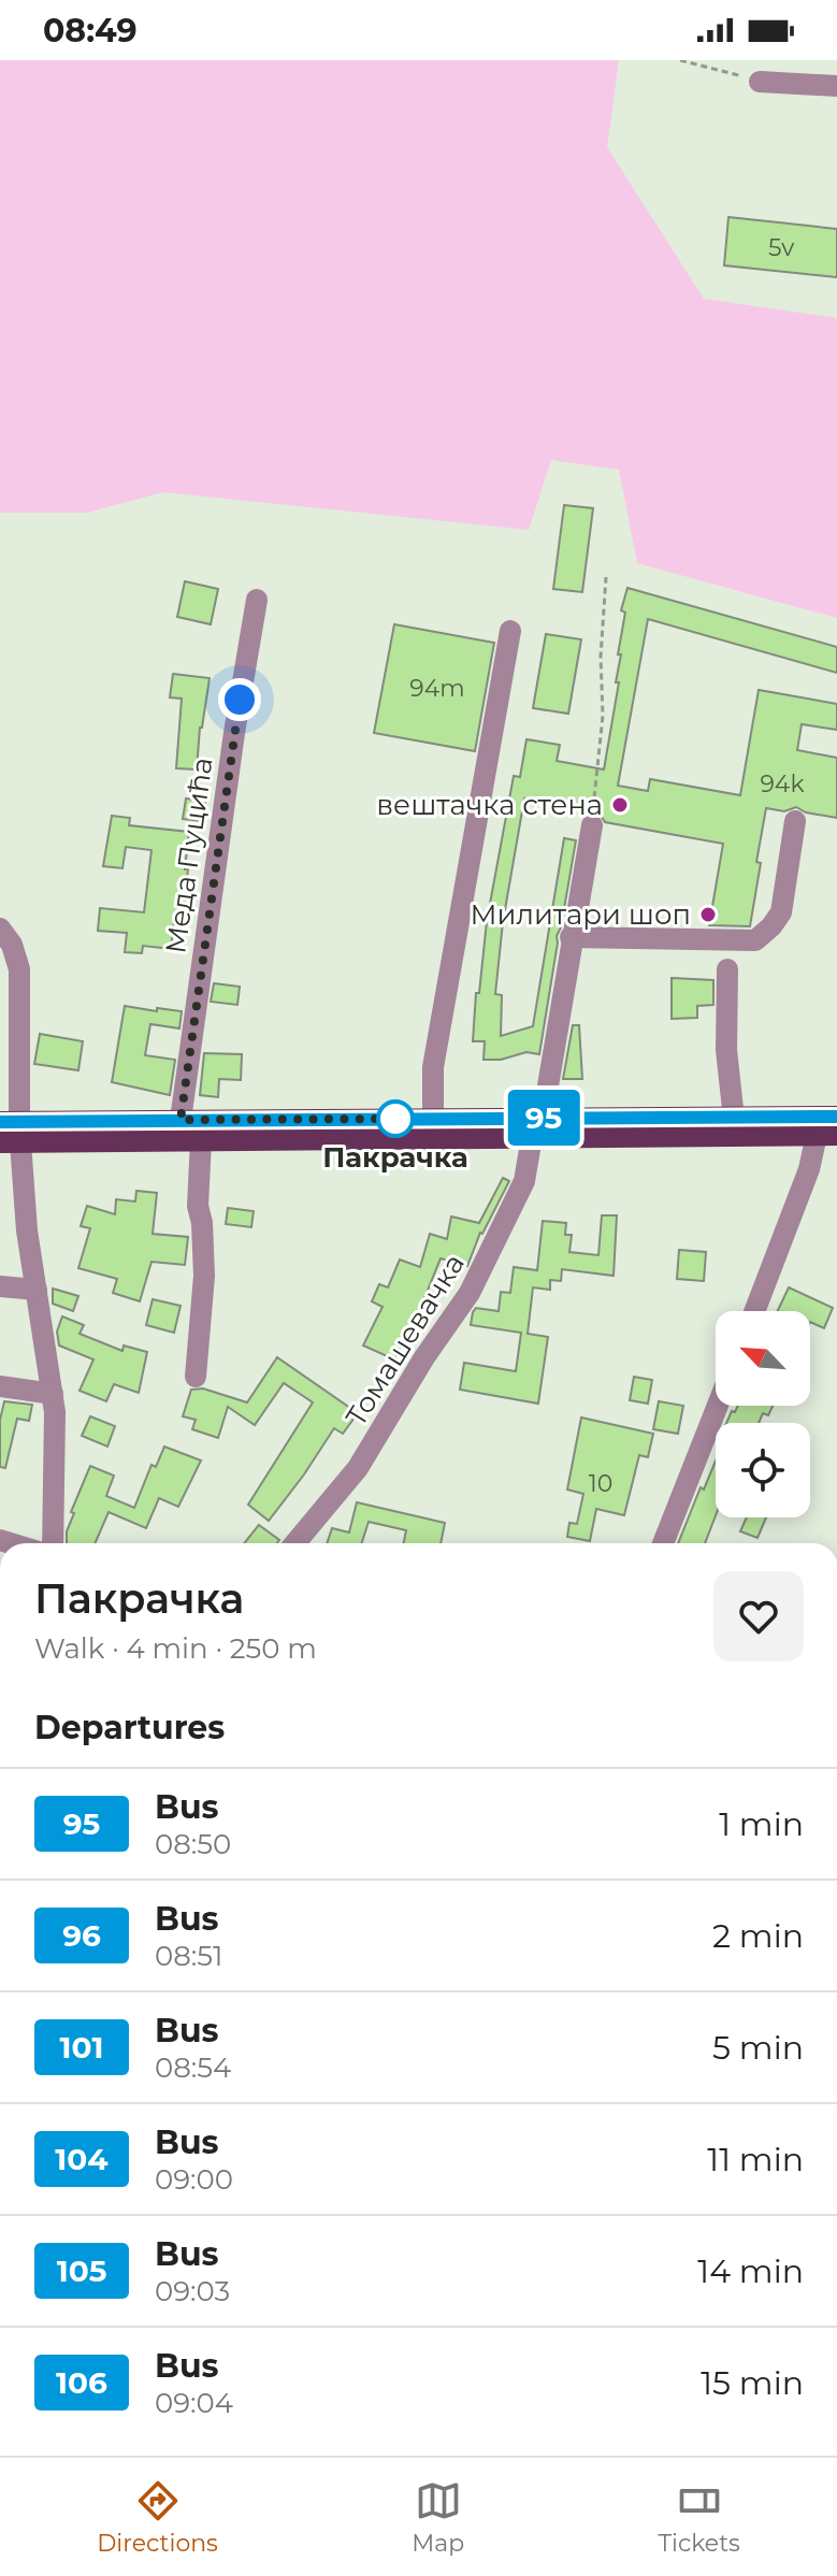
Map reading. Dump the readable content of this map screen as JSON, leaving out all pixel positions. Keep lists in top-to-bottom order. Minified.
{"streets":{"street":["Меда Пуцића","Томашевачка"]},"places":["вештачка стена","Милитари шоп","Пакрачка"],"lines":["bus line 95"],"house_numbers":["5v","94m","94k","10"],"north":"top left","page":{"status":"08:49","on_map":"95","heading":[["Пакрачка","Walk · 4 min · 250 m"],"Departures"],"list":[{"mark":"95","name":"Bus","note":"08:50","value":"1 min"},{"mark":"96","name":"Bus","note":"08:51","value":"2 min"},{"mark":"101","name":"Bus","note":"08:54","value":"5 min"},{"mark":"104","name":"Bus","note":"09:00","value":"11 min"},{"mark":"105","name":"Bus","note":"09:03","value":"14 min"},{"mark":"106","name":"Bus","note":"09:04","value":"15 min"}],"tabs":["Directions","Map","Tickets"]}}
